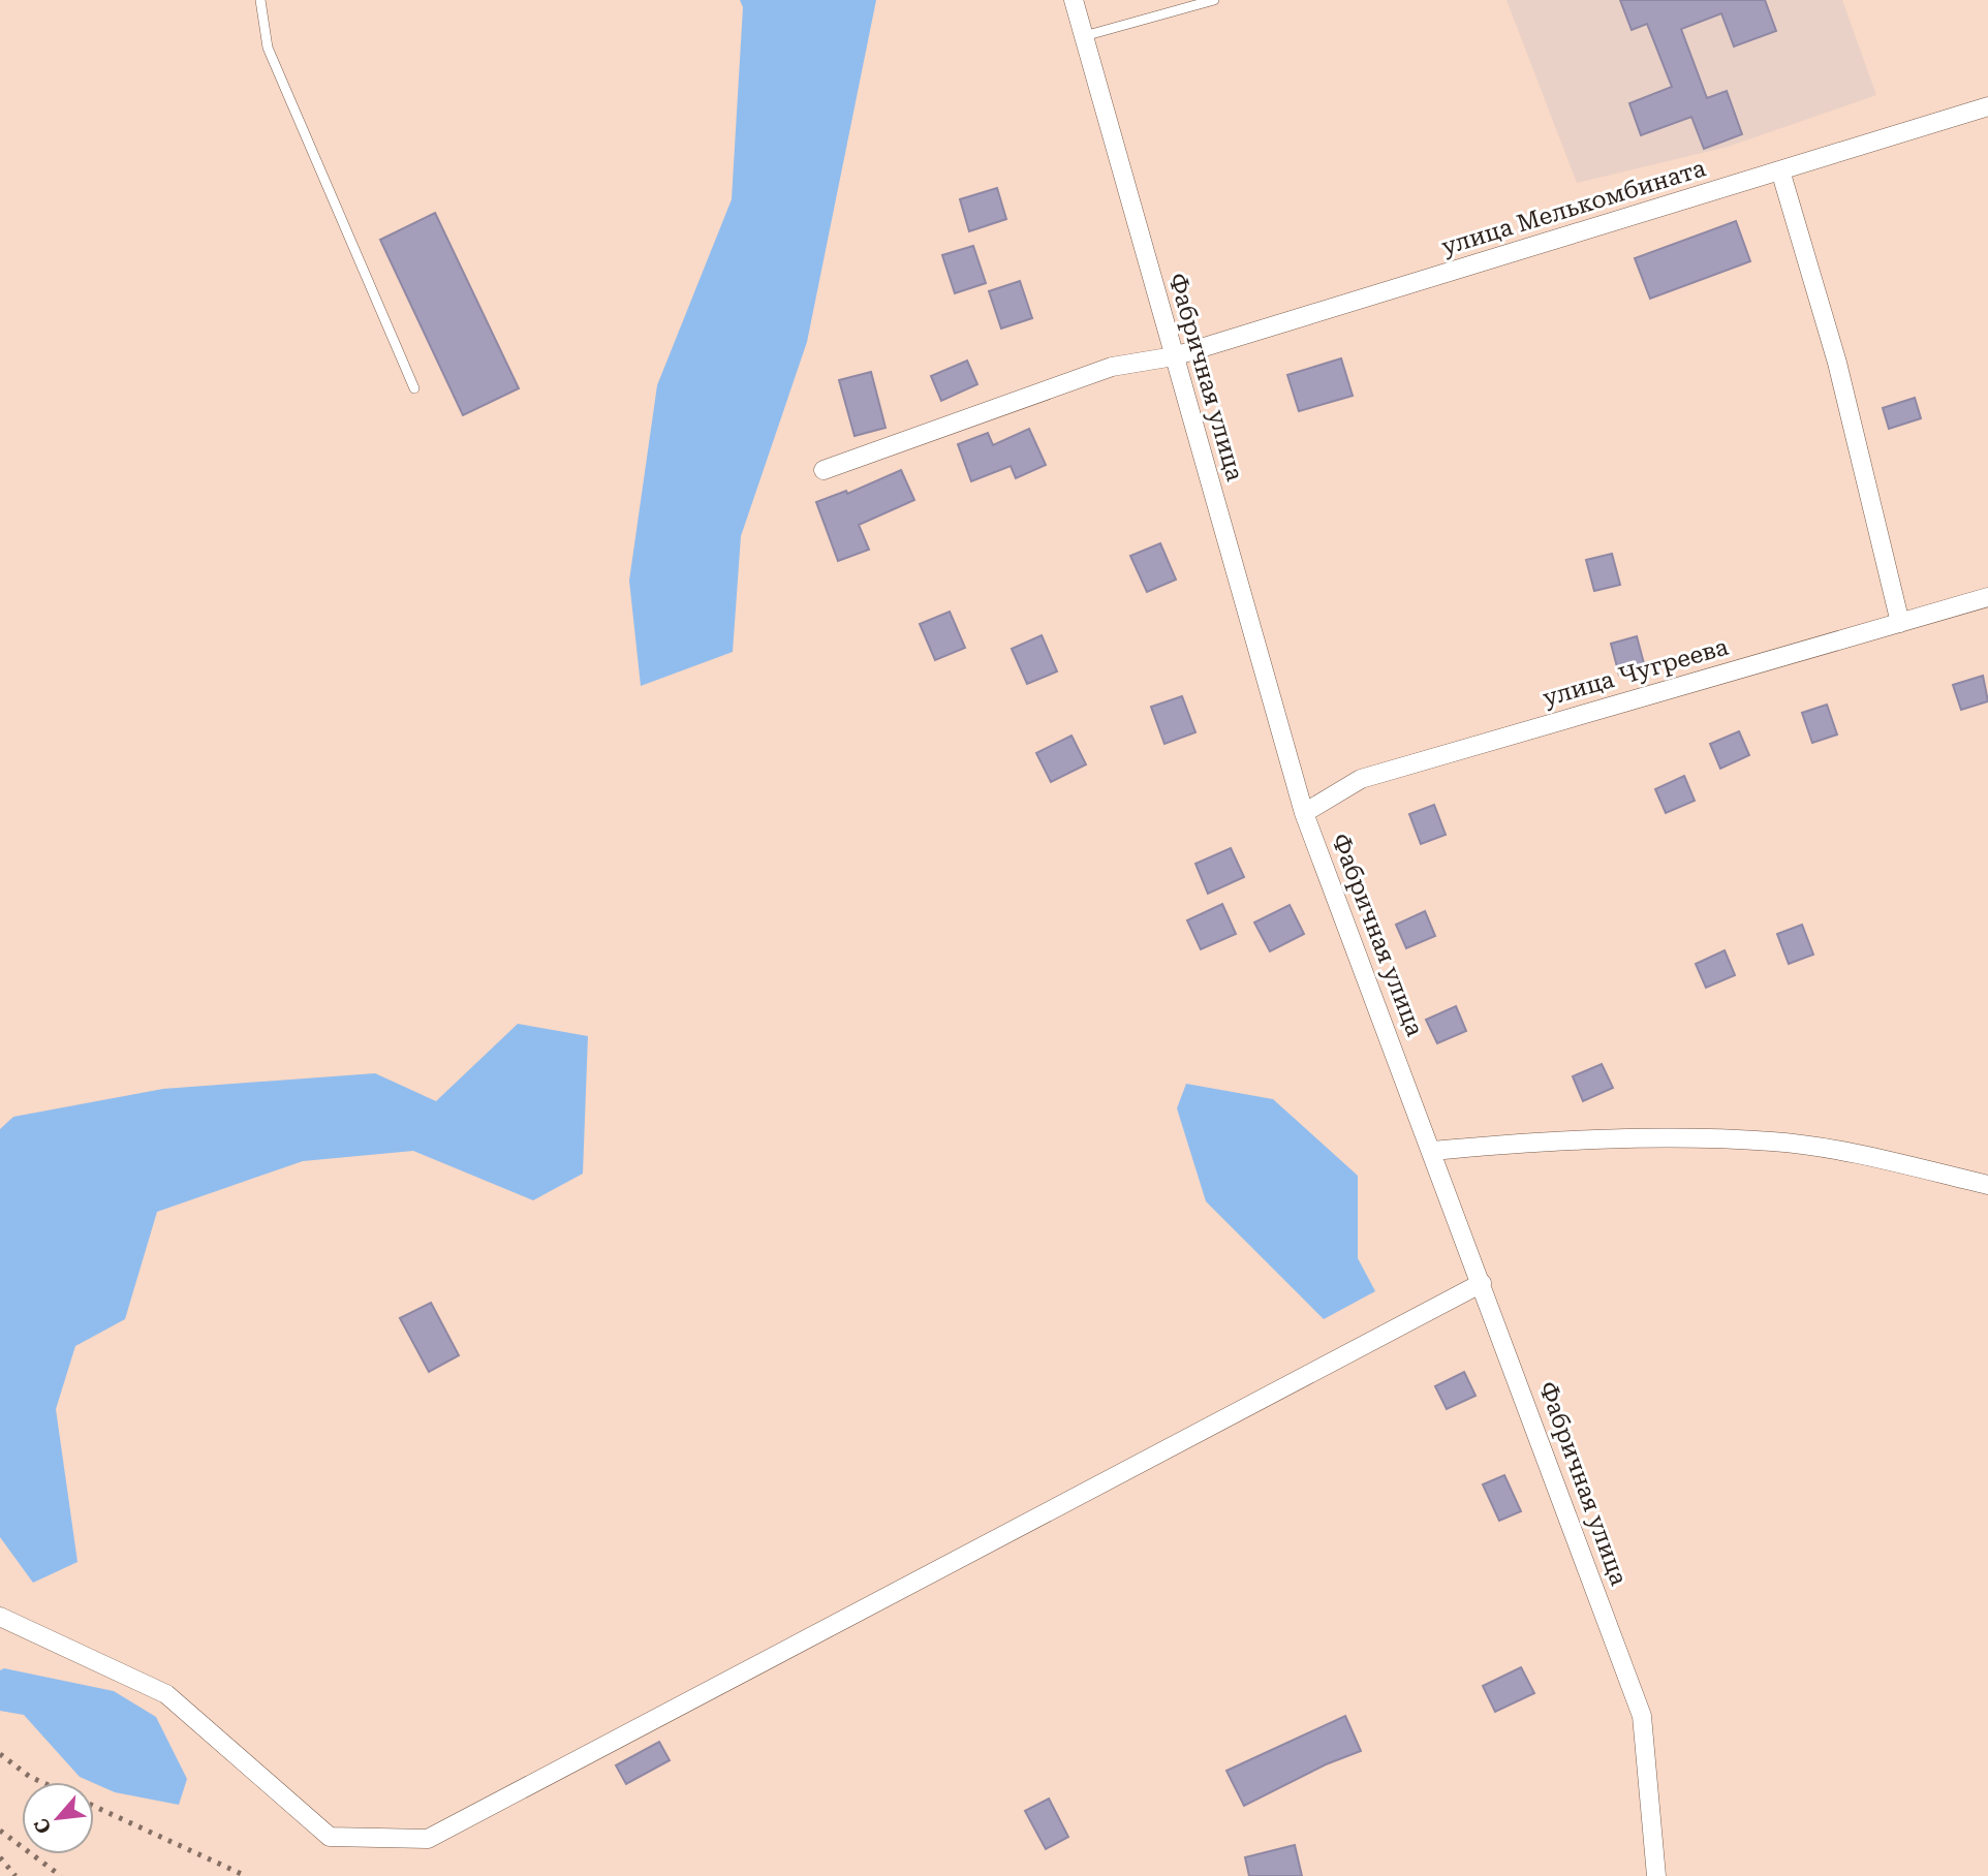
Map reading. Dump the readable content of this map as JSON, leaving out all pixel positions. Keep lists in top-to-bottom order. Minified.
{"streets":{"street":["улица Мелькомбината","Фабричная улица","улица Чугреева"]},"crossings":[["улица Мелькомбината","Фабричная улица"],["Фабричная улица","улица Чугреева"]],"north":"bottom left"}
